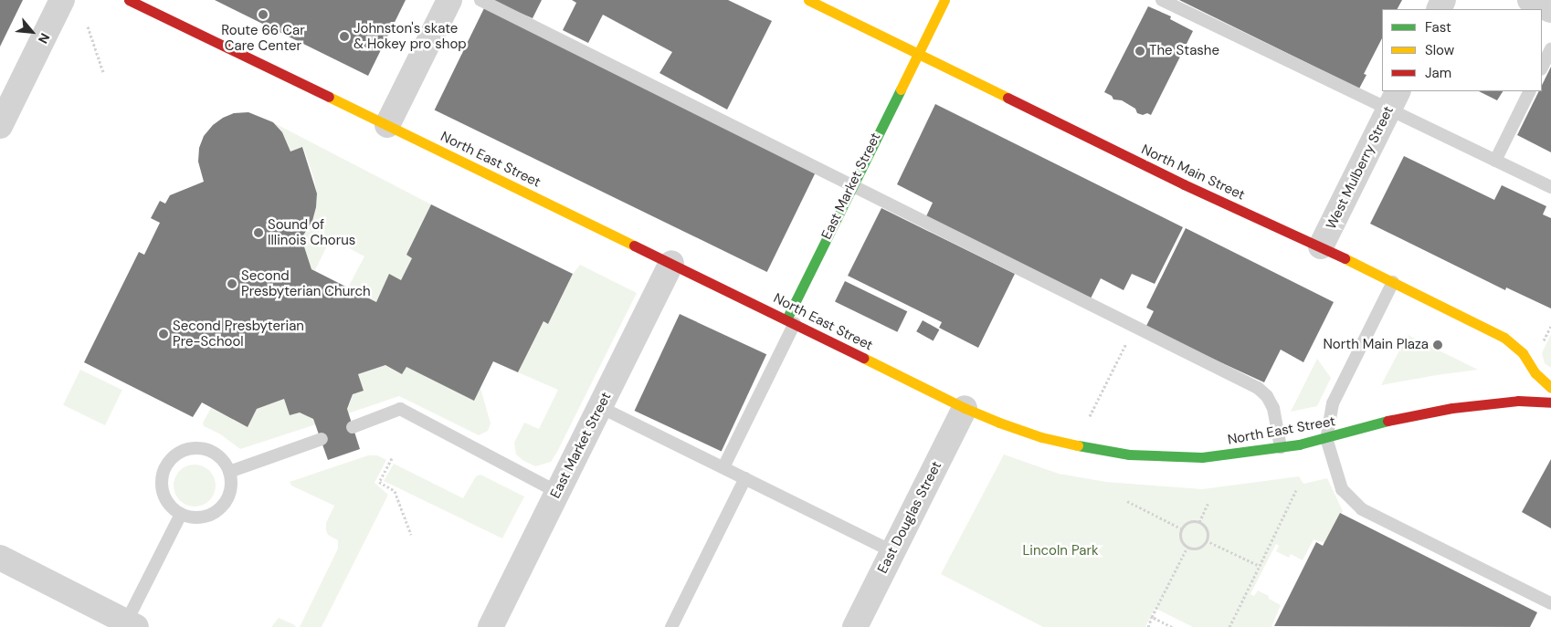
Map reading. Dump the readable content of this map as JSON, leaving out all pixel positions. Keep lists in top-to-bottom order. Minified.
{"streets":{"main road":["North East Street","North Main Street","East Market Street"],"street":["West Mulberry Street","East Douglas Street"]},"crossings":[["North East Street","East Market Street"],["North East Street","East Douglas Street"],["West Mulberry Street","North Main Street"],["North Main Street","East Market Street"]],"parks":["Lincoln Park"],"places":["Route 66 Car Care Center","Johnston's skate & Hokey pro shop","The Stashe","Sound of Illinois Chorus","Second Presbyterian Church","Second Presbyterian Pre-School","North Main Plaza"],"legend":["Fast","Slow","Jam"],"north":"bottom right"}
